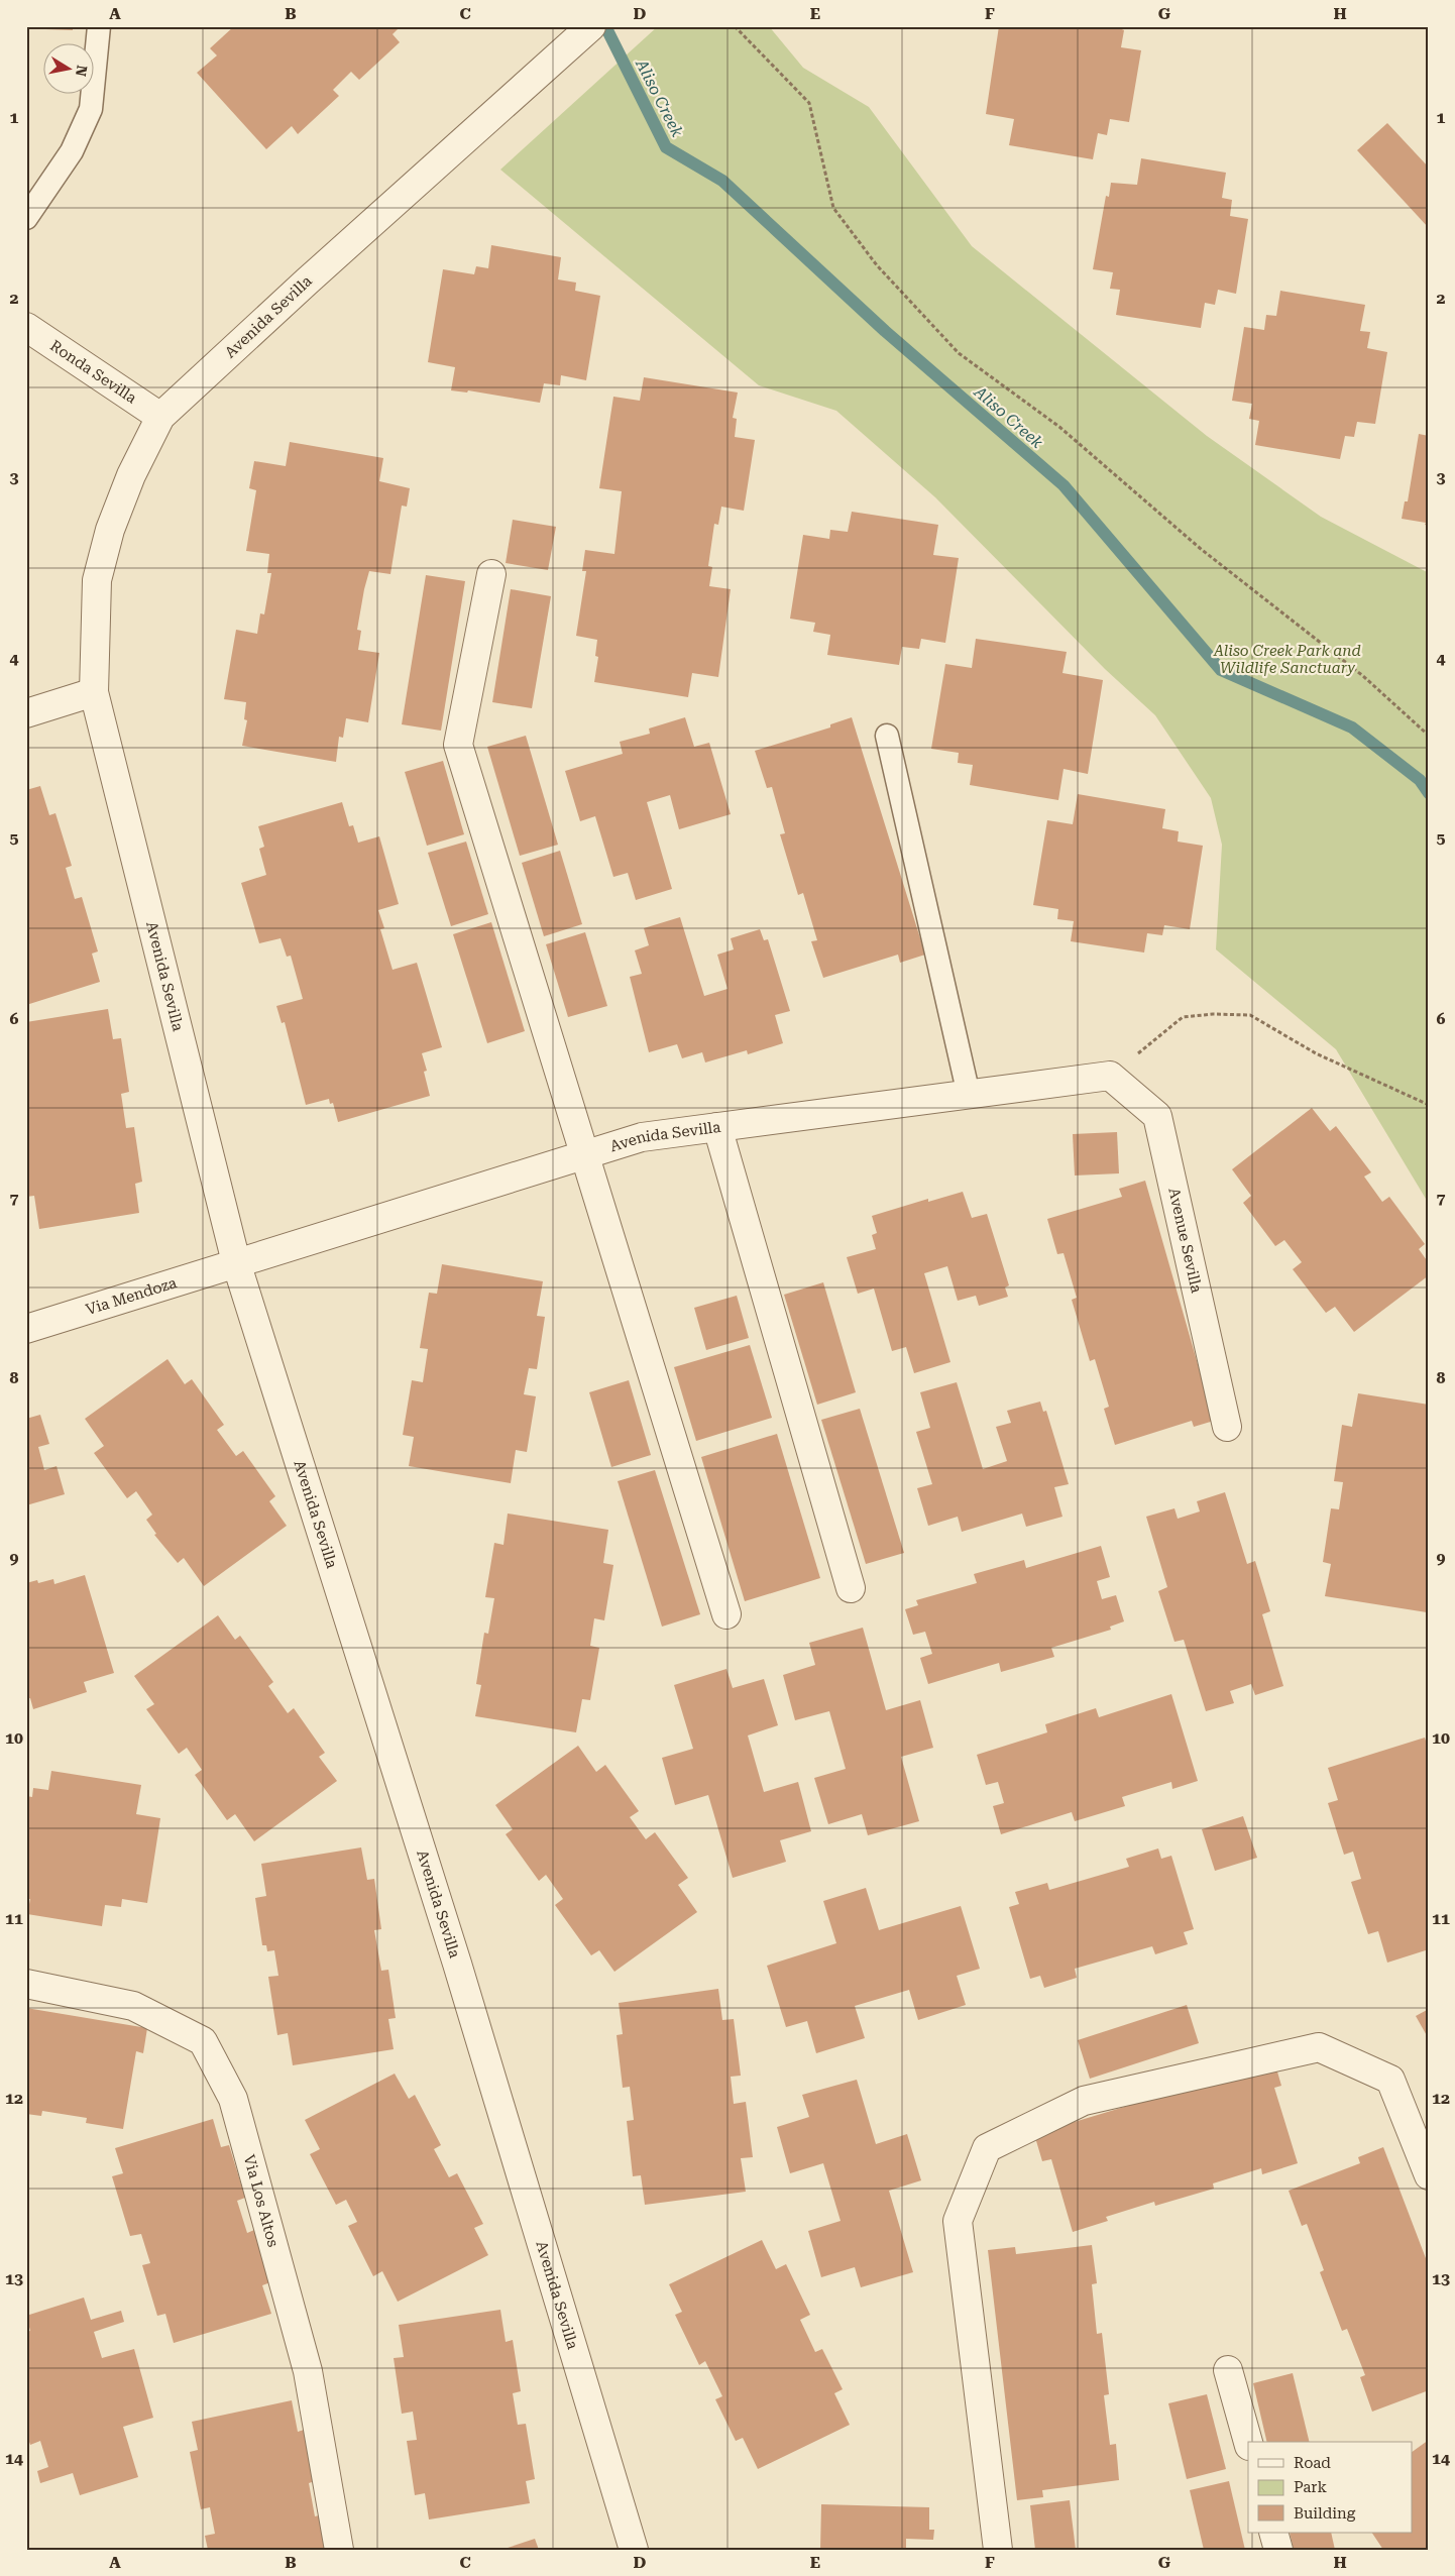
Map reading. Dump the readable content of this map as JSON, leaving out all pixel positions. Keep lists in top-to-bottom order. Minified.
{"streets":{"street":["Avenida Sevilla","Ronda Sevilla","Avenue Sevilla","Via Mendoza","Via Los Altos"]},"crossings":[["Avenida Sevilla","Ronda Sevilla"],["Avenida Sevilla","Avenue Sevilla"],["Avenida Sevilla","Via Mendoza"]],"water":["Aliso Creek"],"parks":["Aliso Creek Park and Wildlife Sanctuary"],"legend":["Road","Park","Building"],"north":"right","grid":{"columns":["A","B","C","D","E","F","G","H"],"rows":["1","2","3","4","5","6","7","8","9","10","11","12","13","14"]}}
